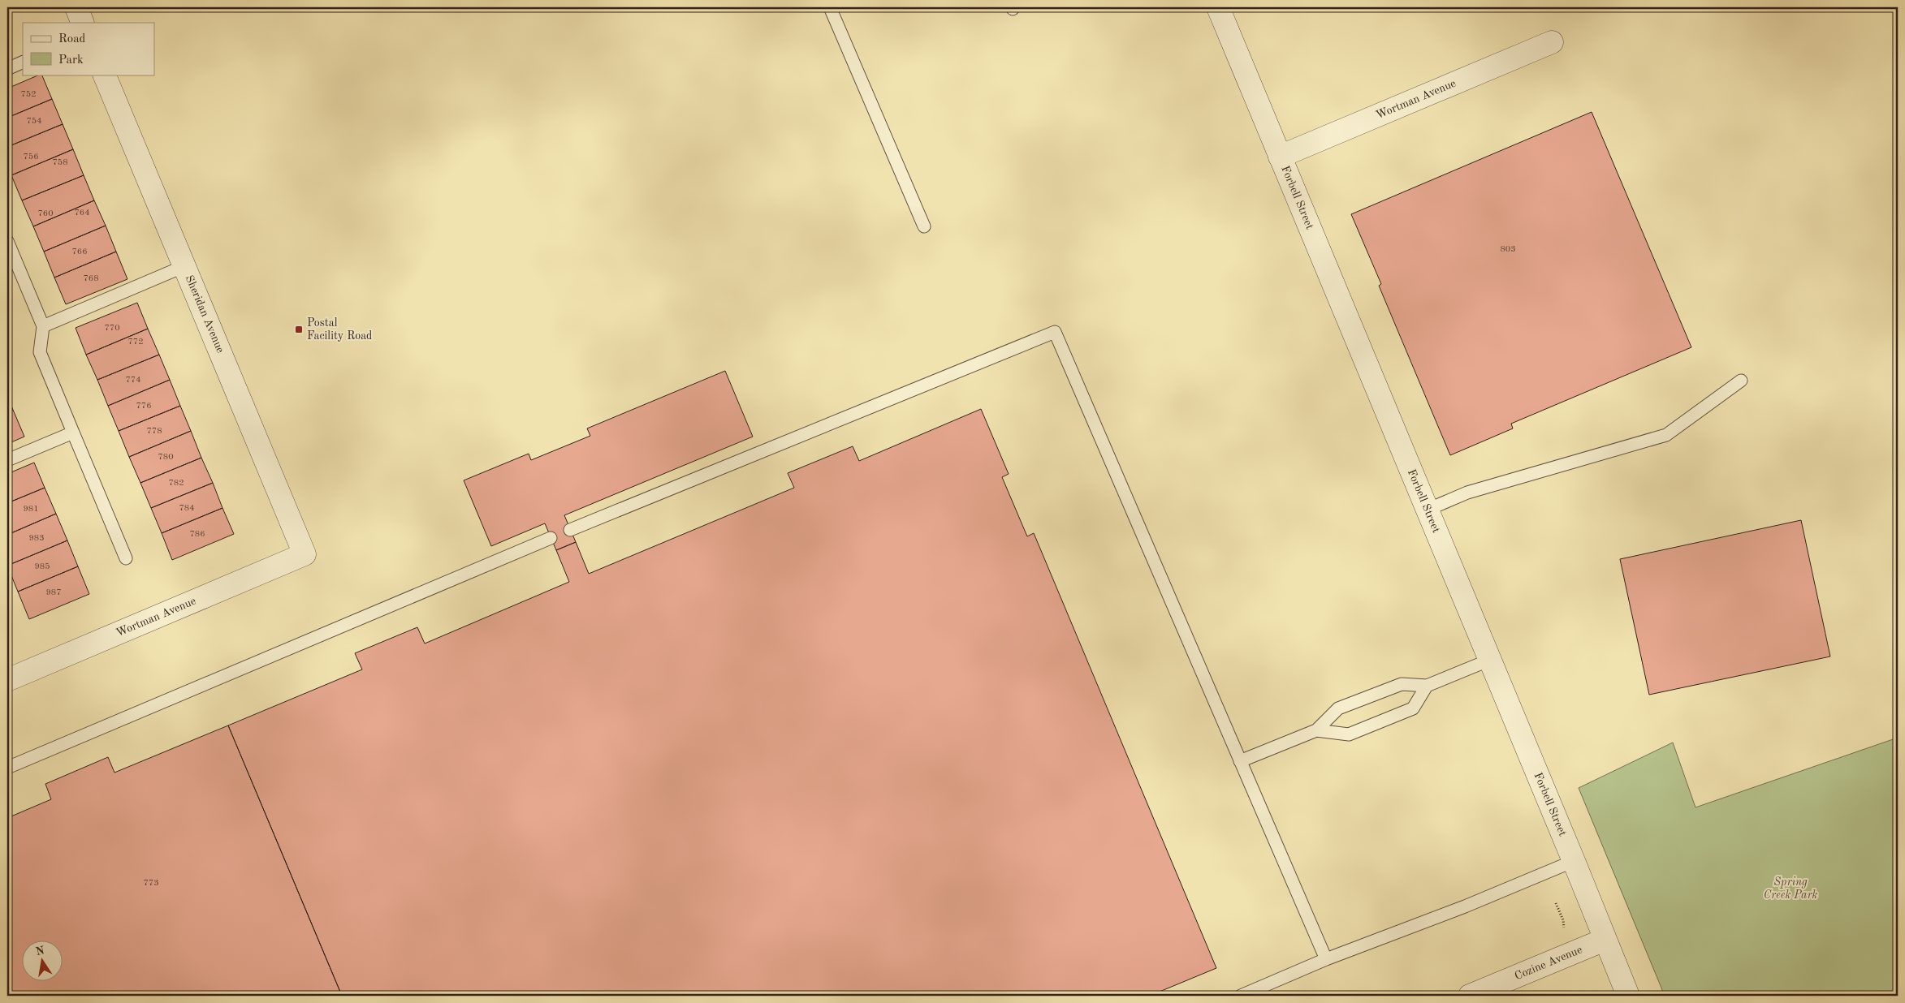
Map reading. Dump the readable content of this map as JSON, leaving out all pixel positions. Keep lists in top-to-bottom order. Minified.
{"streets":{"street":["Wortman Avenue","Forbell Street","Sheridan Avenue","Cozine Avenue"]},"crossings":[["Wortman Avenue","Forbell Street"],["Wortman Avenue","Sheridan Avenue"],["Forbell Street","Cozine Avenue"]],"parks":["Spring Creek Park"],"places":{"transit":["Postal Facility Road"]},"house_numbers":["752","754","756","758","764","760","803","766","768","770","772","774","776","778","780","782","784","981","786","983","985","987","773"],"legend":["Road","Park"],"north":"top"}
